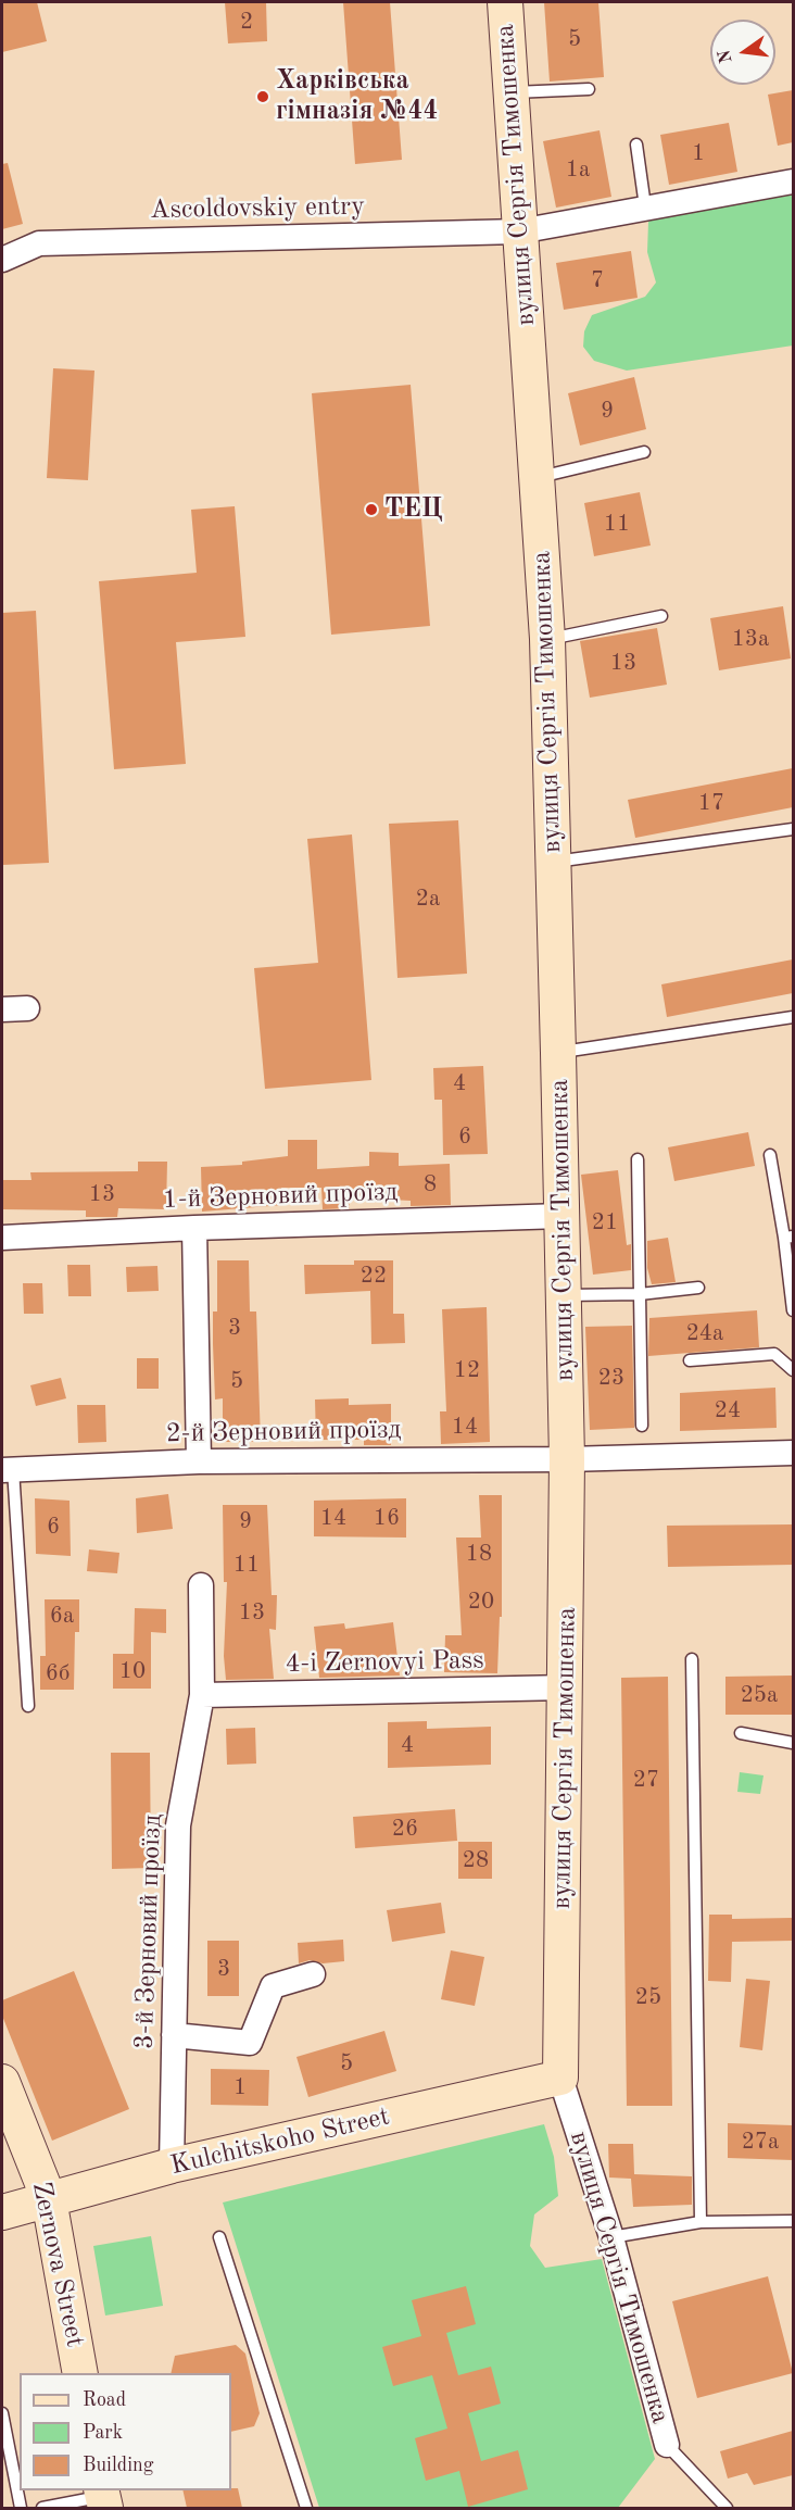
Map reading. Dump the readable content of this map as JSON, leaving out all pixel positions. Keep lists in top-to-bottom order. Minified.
{"streets":{"street":["вулиця Сергія Тимошенка","Ascoldovskiy entry","1-й Зерновий проїзд","2-й Зерновий проїзд","4-i Zernovyi Pass","3-й Зерновий проїзд","Kulchitskoho Street","Zernova Street"]},"crossings":[["вулиця Сергія Тимошенка","Ascoldovskiy entry"],["вулиця Сергія Тимошенка","1-й Зерновий проїзд"],["вулиця Сергія Тимошенка","2-й Зерновий проїзд"],["вулиця Сергія Тимошенка","4-i Zernovyi Pass"],["вулиця Сергія Тимошенка","Kulchitskoho Street"],["4-i Zernovyi Pass","3-й Зерновий проїзд"],["3-й Зерновий проїзд","Kulchitskoho Street"],["Kulchitskoho Street","Zernova Street"]],"places":["Харківська гімназія №44","ТЕЦ"],"house_numbers":["2","5","1","1а","7","9","11","13а","13","17","2а","4","6","8","13","21","22","3","24а","12","23","5","24","14","14","16","9","6","18","11","20","13","6а","10","6б","25а","4","27","26","28","3","25","5","1","27а"],"legend":["Road","Park","Building"],"north":"left"}
